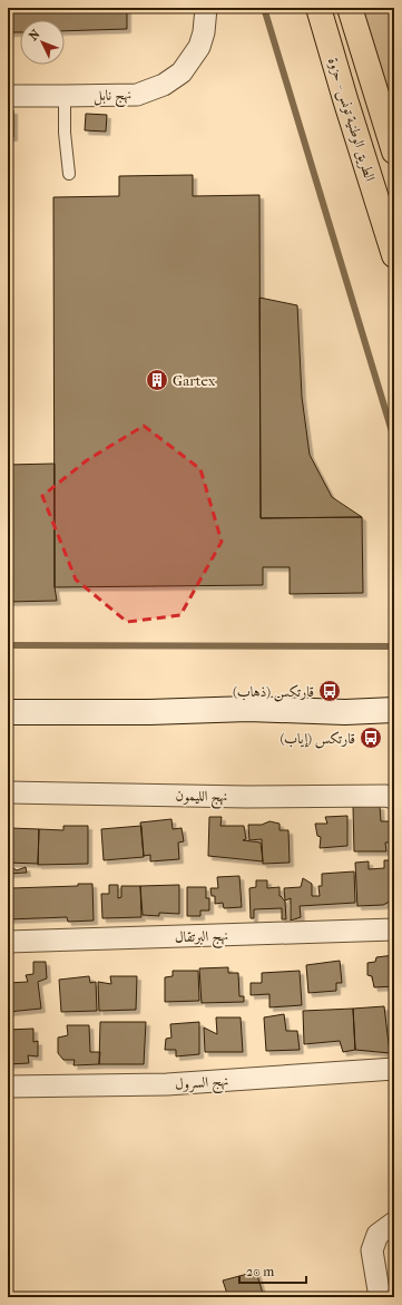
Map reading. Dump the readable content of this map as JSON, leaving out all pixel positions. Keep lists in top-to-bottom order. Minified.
{"streets":{"main road":["الطريق الوطنية تونس - حزوة"],"street":["نهج نابل","نهج الليمون","نهج البرتقال","نهج السرول"]},"places":{"building":["Gartex"],"bus stop":["قارتكس (ذهاب)","قارتكس (إياب)"]},"scale_bar":"20 m","north":"top left"}
